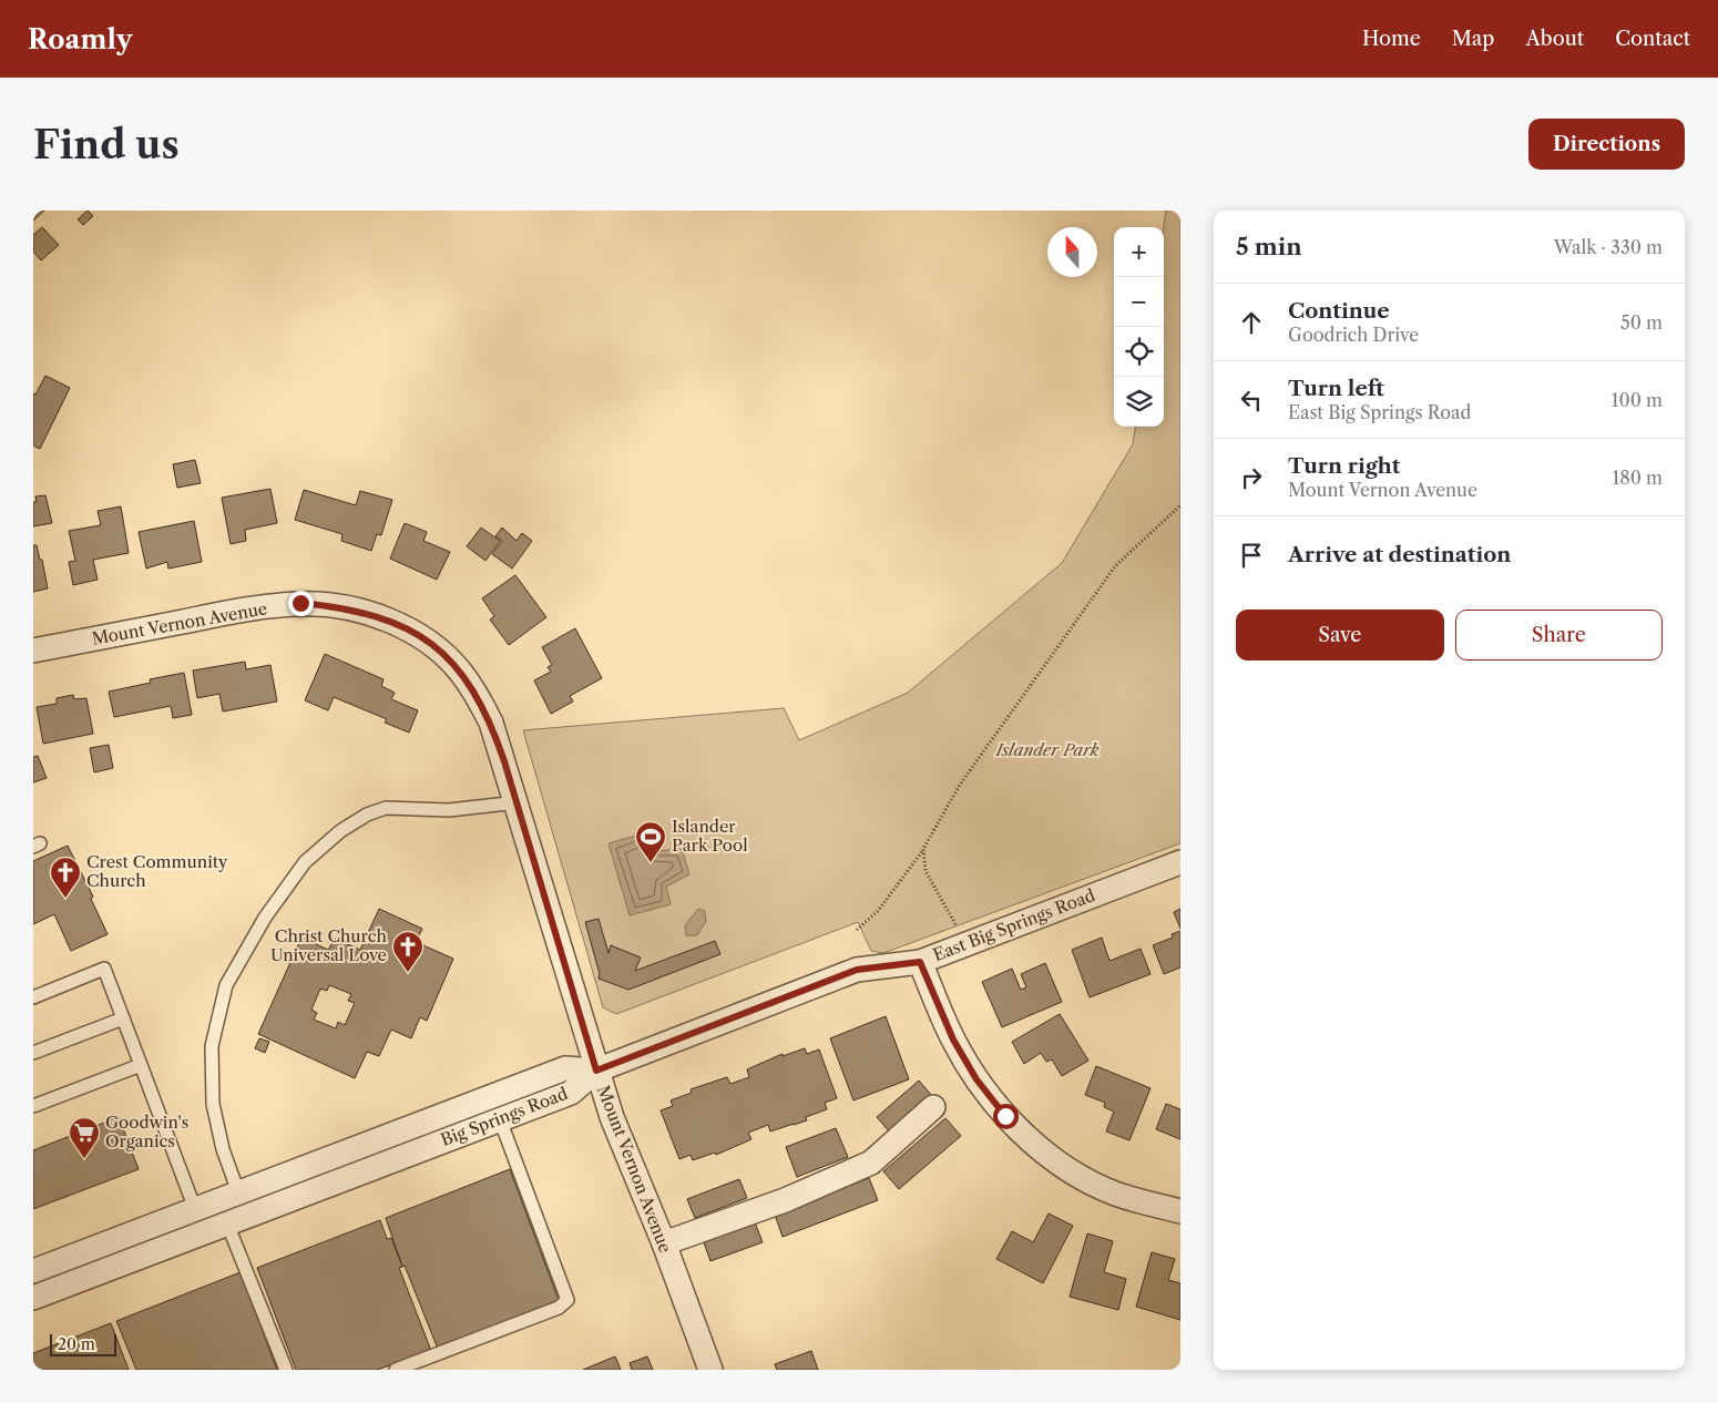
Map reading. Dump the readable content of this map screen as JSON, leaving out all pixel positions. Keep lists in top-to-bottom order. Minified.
{"streets":{"street":["Mount Vernon Avenue","East Big Springs Road","Big Springs Road"]},"crossings":[["Mount Vernon Avenue","East Big Springs Road"],["Mount Vernon Avenue","Big Springs Road"],["East Big Springs Road","Big Springs Road"]],"parks":["Islander Park"],"places":{"sports":["Islander Park Pool"],"church":["Crest Community Church","Christ Church Universal Love"],"supermarket":["Goodwin's Organics"]},"scale_bar":"20 m","north":"top","page":{"header":"Roamly","nav":["Home","Map","About","Contact"],"buttons":["Directions",["Save","Share"]],"title":"Find us","heading":["5 min","Walk · 330 m"],"map_buttons":["+","−"],"list":[["Continue","Goodrich Drive","50 m"],["Turn left","East Big Springs Road","100 m"],["Turn right","Mount Vernon Avenue","180 m"],"Arrive at destination"],"scale":"20 m"}}
